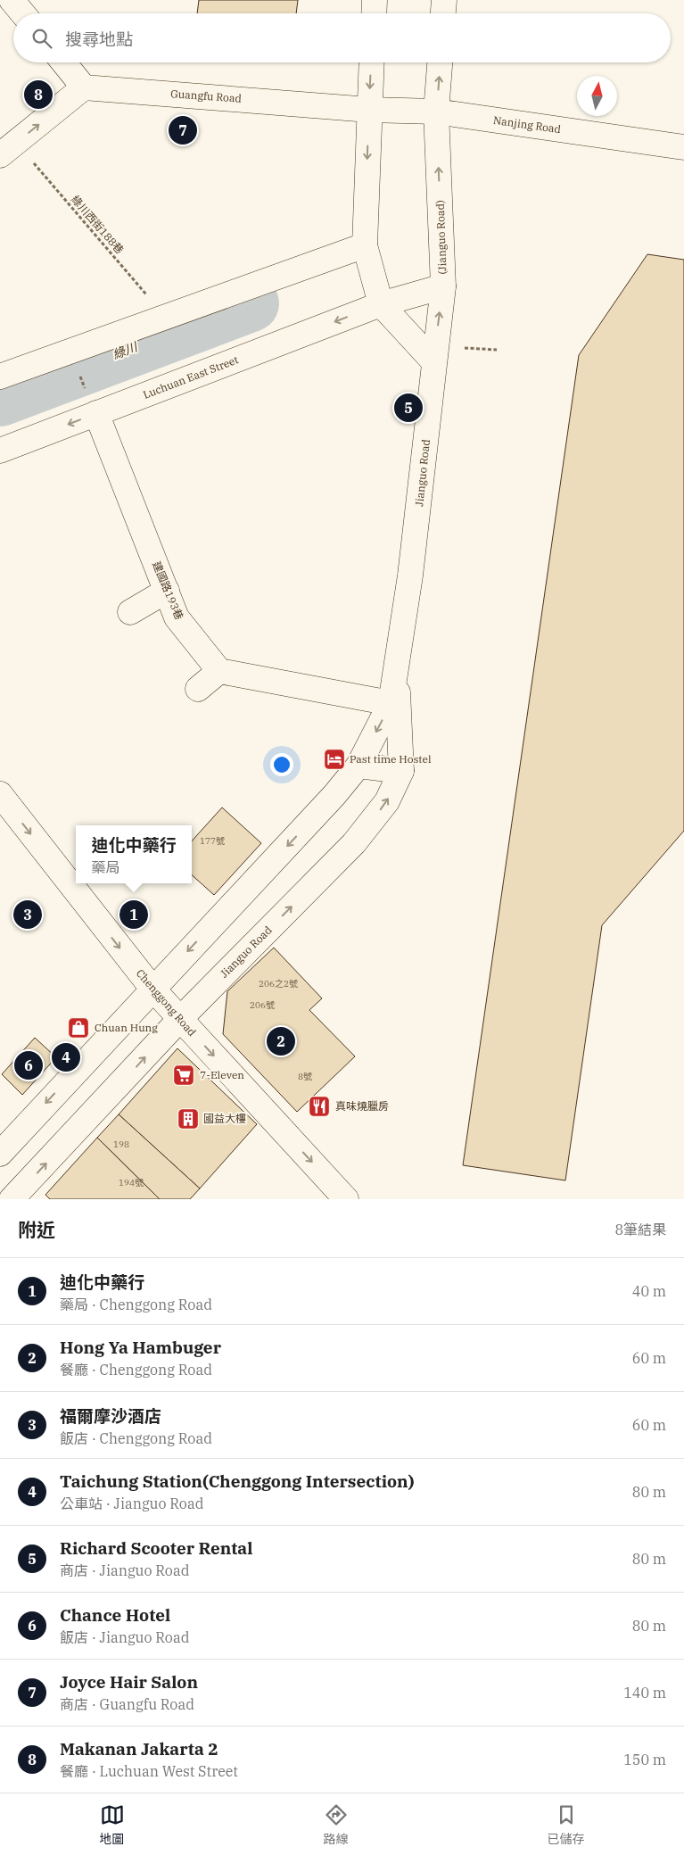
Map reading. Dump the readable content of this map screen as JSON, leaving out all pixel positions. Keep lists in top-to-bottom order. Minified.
{"streets":{"main road":["Guangfu Road","Nanjing Road","(Jianguo Road)","Luchuan East Street","Jianguo Road","建國路193巷","Chenggong Road"],"path":["綠川西街188巷"]},"crossings":[["Guangfu Road","Nanjing Road"],["Nanjing Road","(Jianguo Road)"],["(Jianguo Road)","Luchuan East Street"],["(Jianguo Road)","Jianguo Road"],["Luchuan East Street","建國路193巷"],["Jianguo Road","Chenggong Road"]],"one_way":["Chenggong Road"],"water":["綠川"],"places":{"hotel":["Past time Hostel"],"shop":["Chuan Hung"],"supermarket":["7-Eleven"],"restaurant":["真味燒臘房"],"building":["國益大樓"]},"house_numbers":["177號","206之2號","206號","8號","198","194號"],"north":"top","page":{"search":"搜尋地點","pins":["8","7","5","1","3","2","4","6"],"popup":["迪化中藥行","藥局"],"heading":["附近","8筆結果"],"list":[{"mark":"1","name":"迪化中藥行","note":"藥局 · Chenggong Road","value":"40 m"},{"mark":"2","name":"Hong Ya Hambuger","note":"餐廳 · Chenggong Road","value":"60 m"},{"mark":"3","name":"福爾摩沙酒店","note":"飯店 · Chenggong Road","value":"60 m"},{"mark":"4","name":"Taichung Station(Chenggong Intersection)","note":"公車站 · Jianguo Road","value":"80 m"},{"mark":"5","name":"Richard Scooter Rental","note":"商店 · Jianguo Road","value":"80 m"},{"mark":"6","name":"Chance Hotel","note":"飯店 · Jianguo Road","value":"80 m"},{"mark":"7","name":"Joyce Hair Salon","note":"商店 · Guangfu Road","value":"140 m"},{"mark":"8","name":"Makanan Jakarta 2","note":"餐廳 · Luchuan West Street","value":"150 m"}],"nav":["地圖","路線","已儲存"]}}
